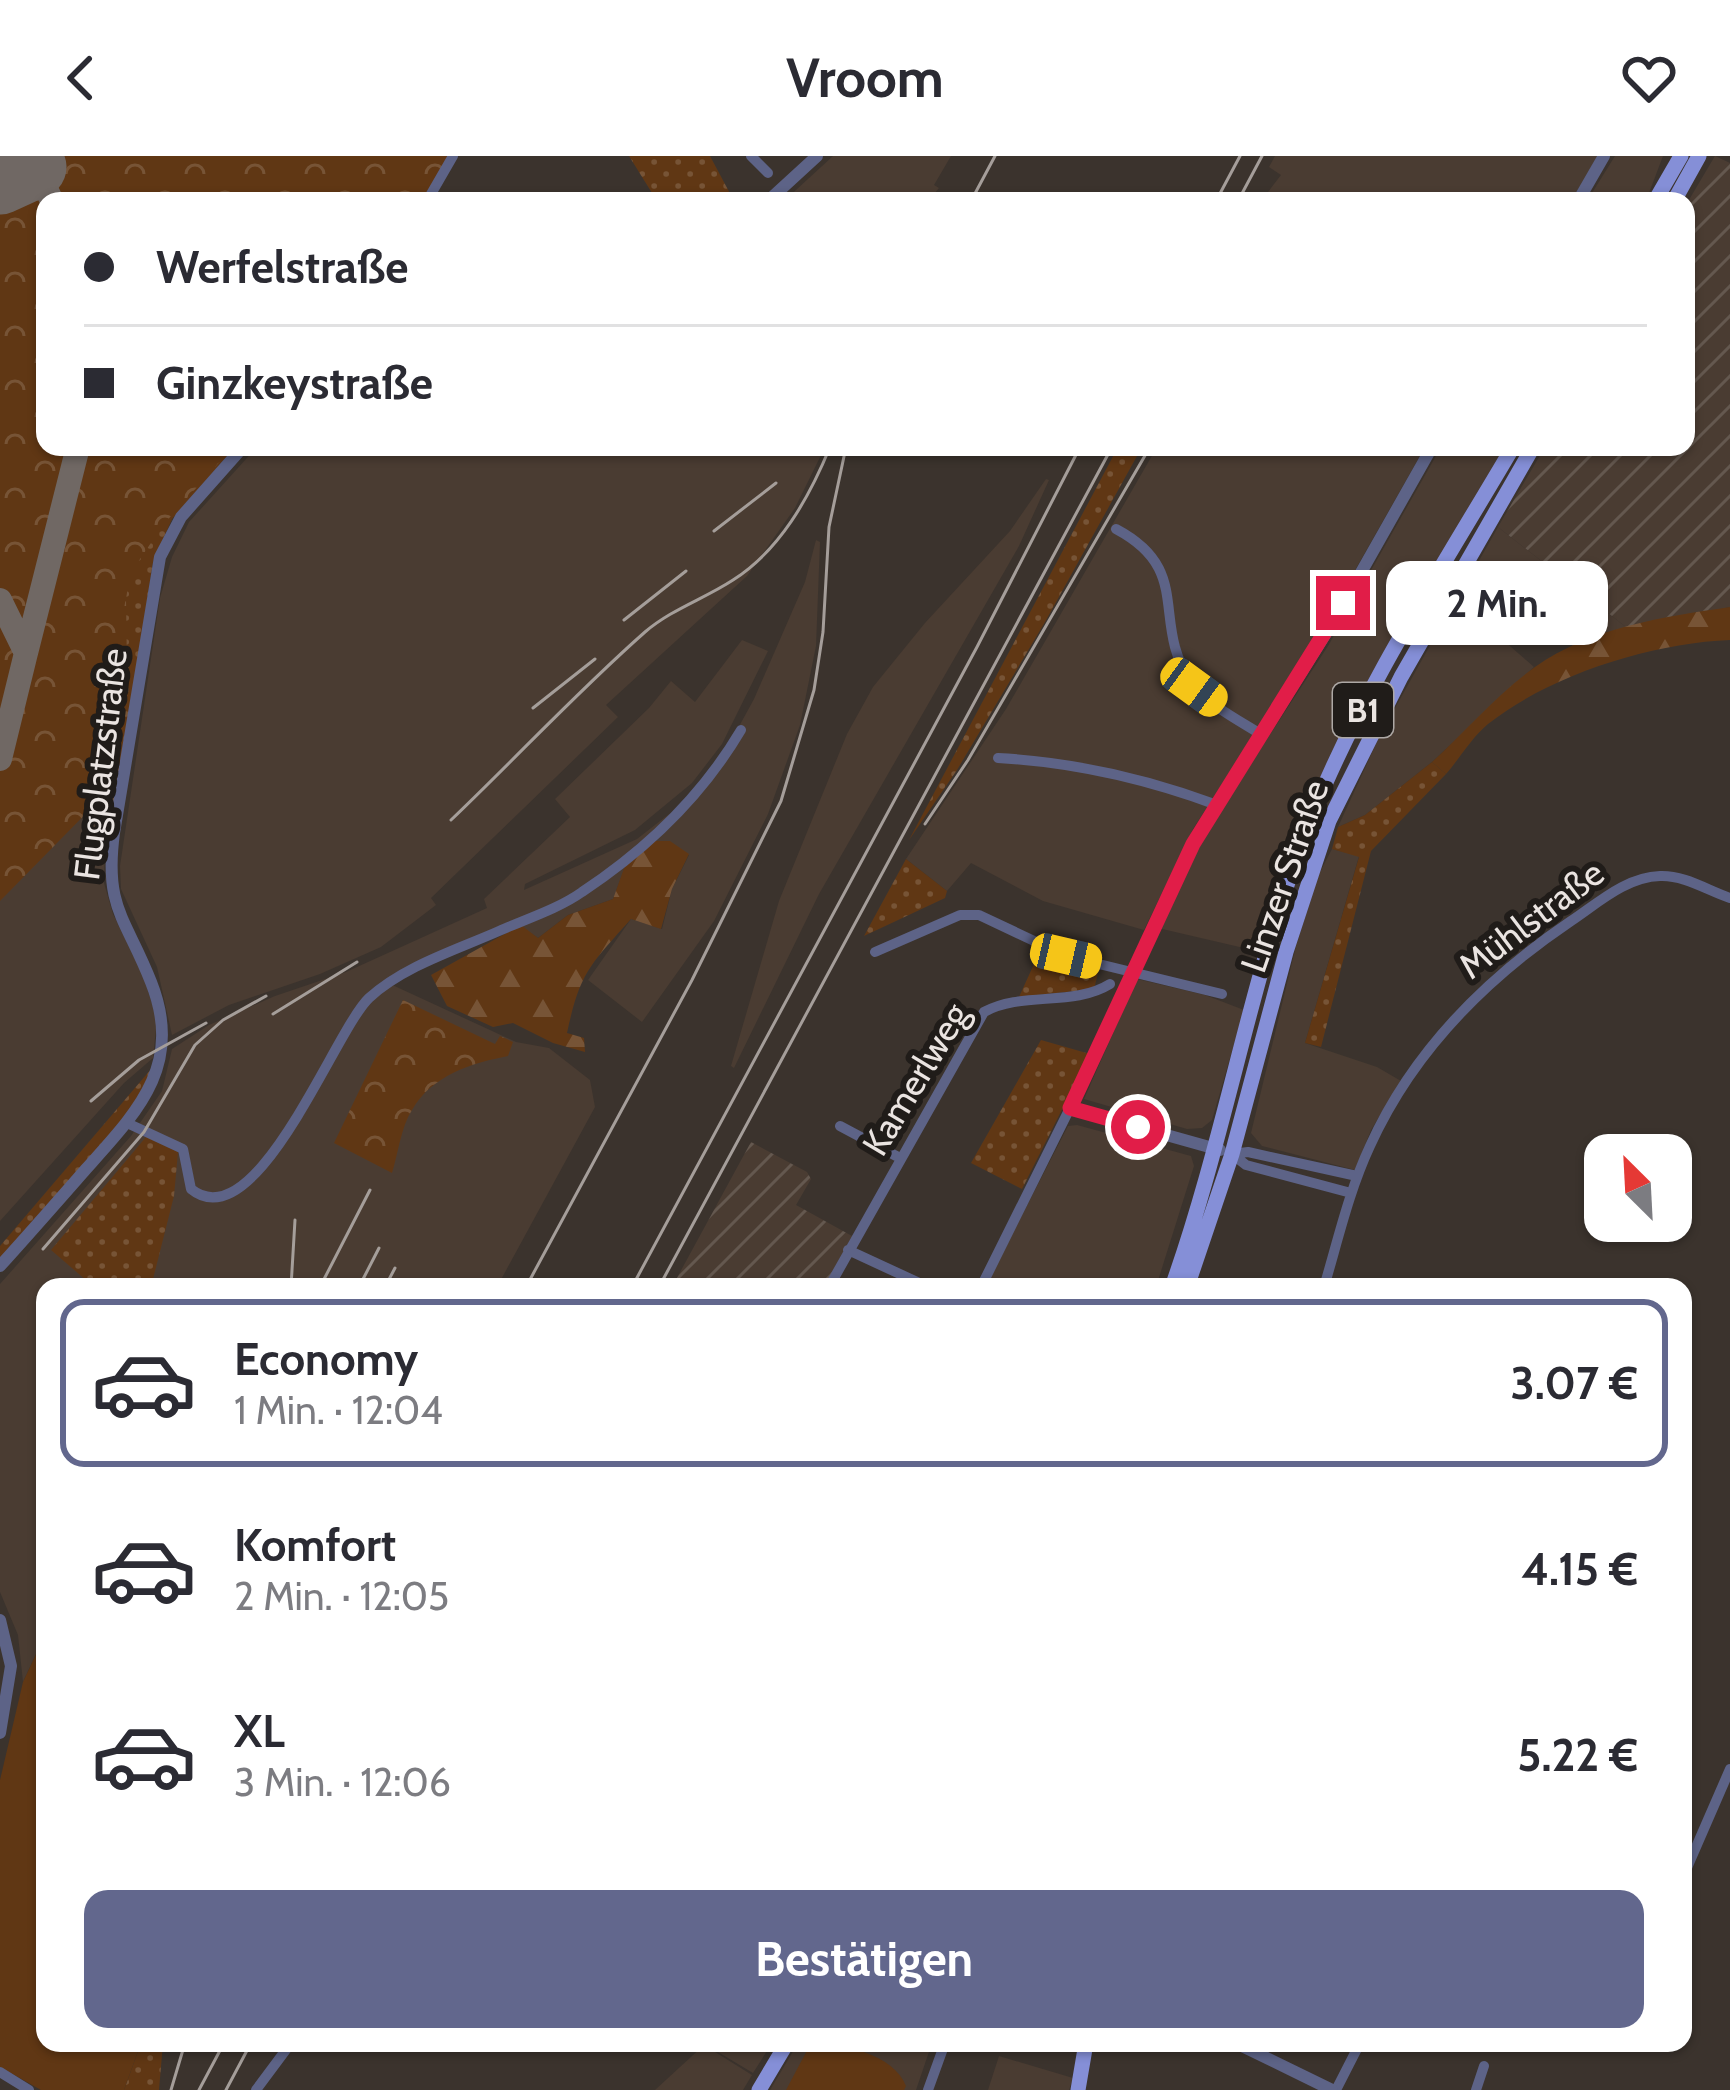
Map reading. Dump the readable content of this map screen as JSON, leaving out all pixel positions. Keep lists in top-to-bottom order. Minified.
{"streets":{"main road":["B1","Linzer Straße"],"street":["Flugplatzstraße","Mühlstraße","Kamerlweg"]},"north":"top left","page":{"header":"Vroom","banner":["Werfelstraße","Ginzkeystraße"],"bubble":"2 Min.","list":[{"name":"Economy","note":"1 Min. · 12:04","value":"3.07 €"},{"name":"Komfort","note":"2 Min. · 12:05","value":"4.15 €"},{"name":"XL","note":"3 Min. · 12:06","value":"5.22 €"}],"buttons":"Bestätigen"}}
